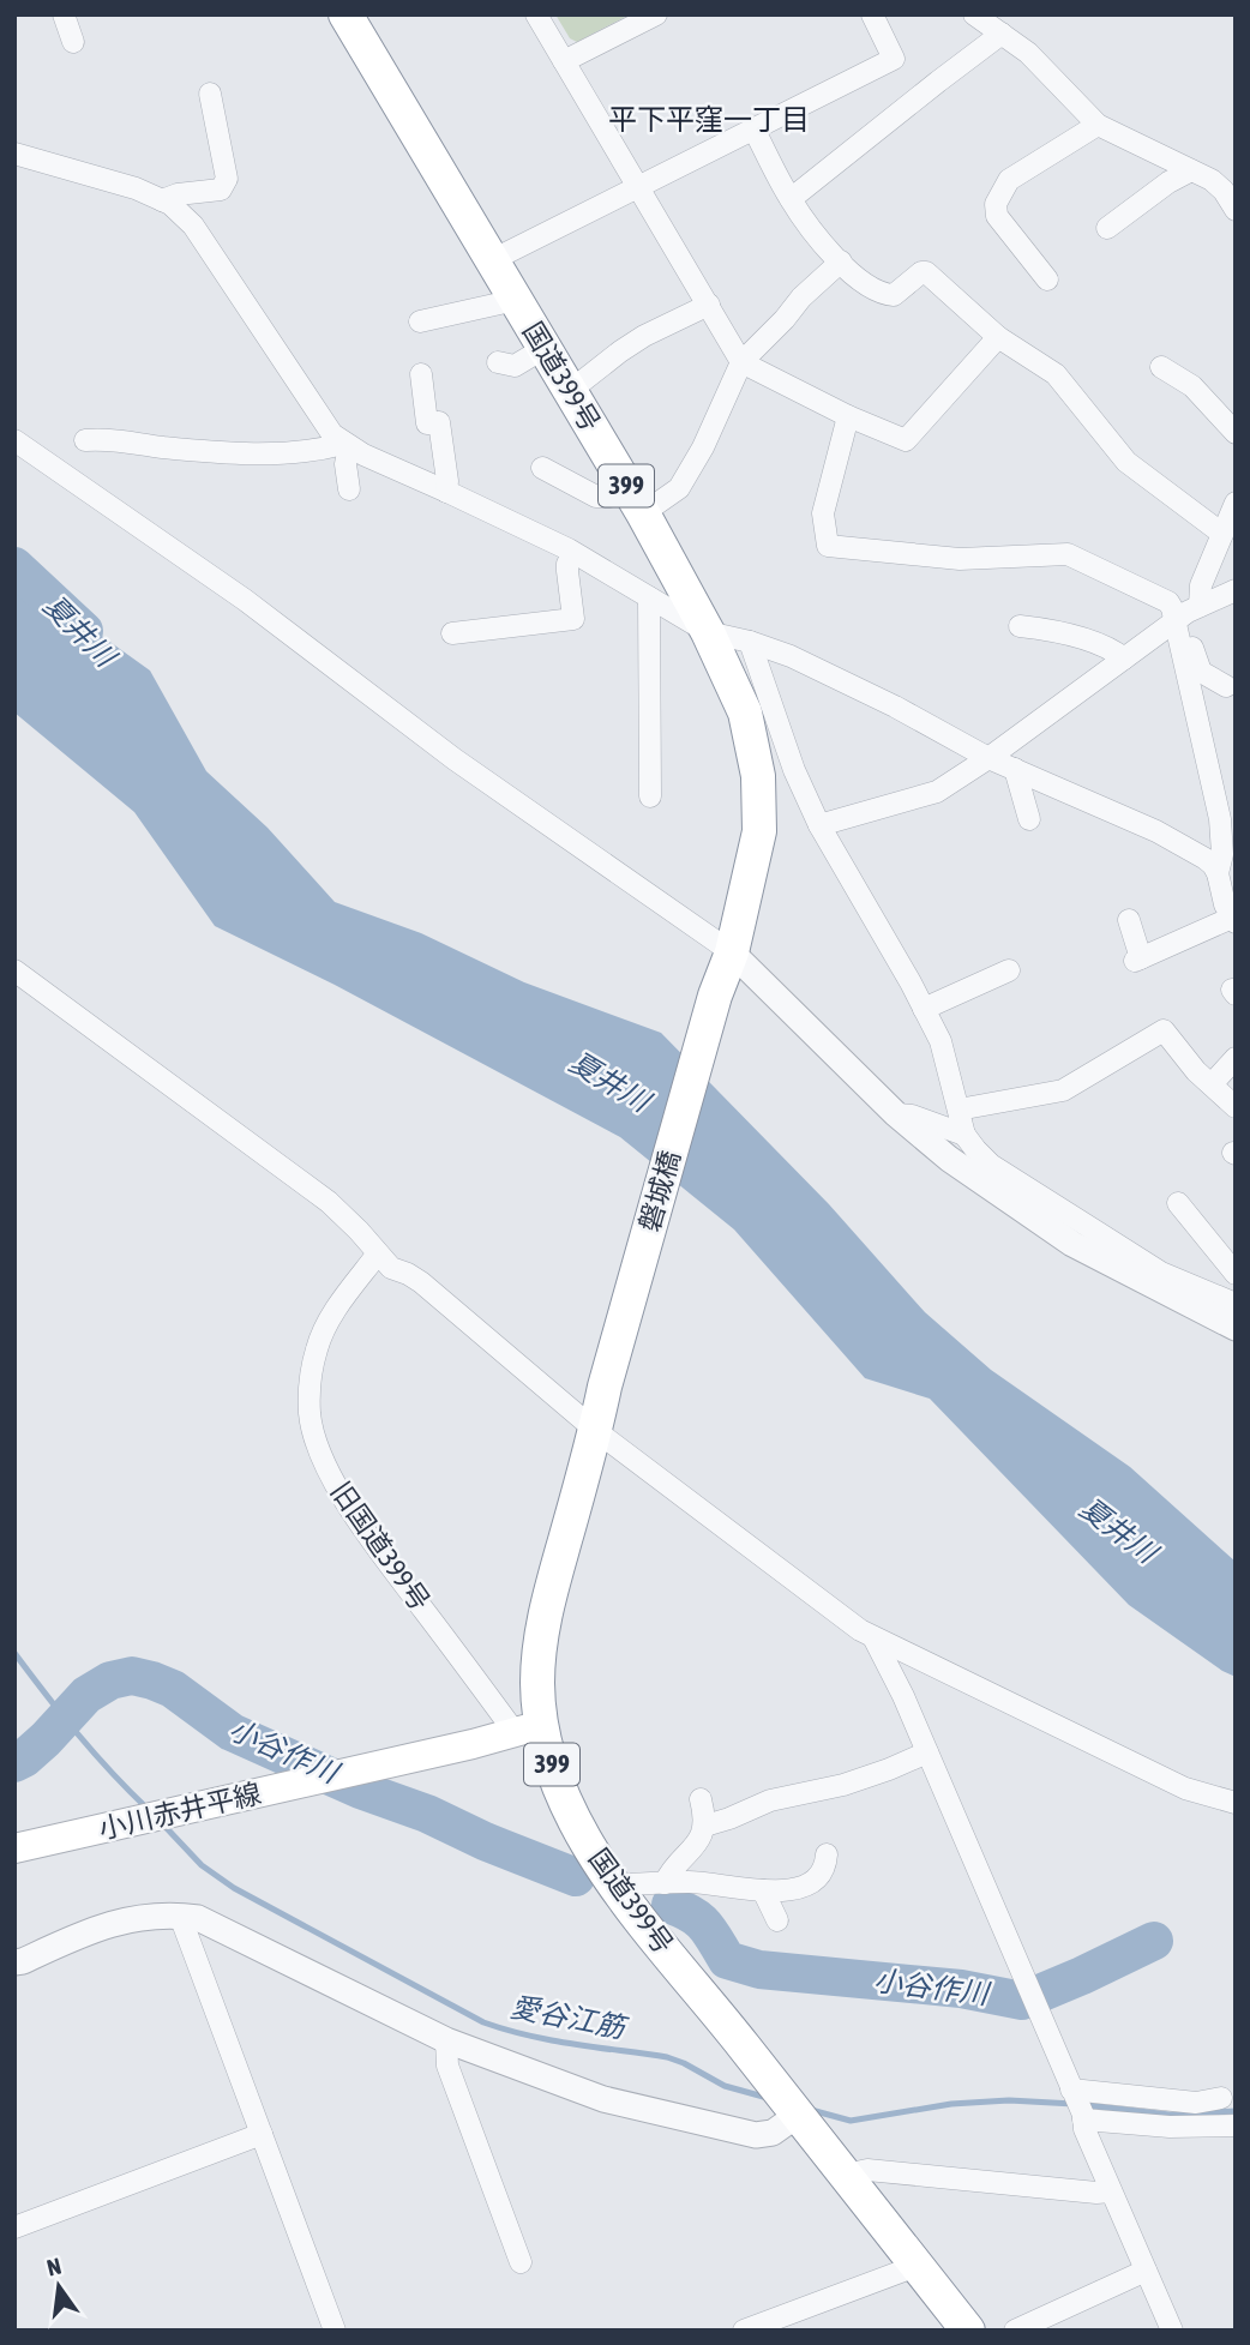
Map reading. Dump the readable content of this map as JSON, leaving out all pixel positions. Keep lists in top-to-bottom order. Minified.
{"streets":{"highway":["国道399号","399","磐城橋"],"main road":["小川赤井平線"],"street":["旧国道399号"]},"crossings":[["国道399号","磐城橋"],["国道399号","旧国道399号"],["国道399号","小川赤井平線"],["旧国道399号","小川赤井平線"]],"districts":["平下平窪一丁目"],"water":["夏井川","小谷作川","愛谷江筋"],"north":"top"}
